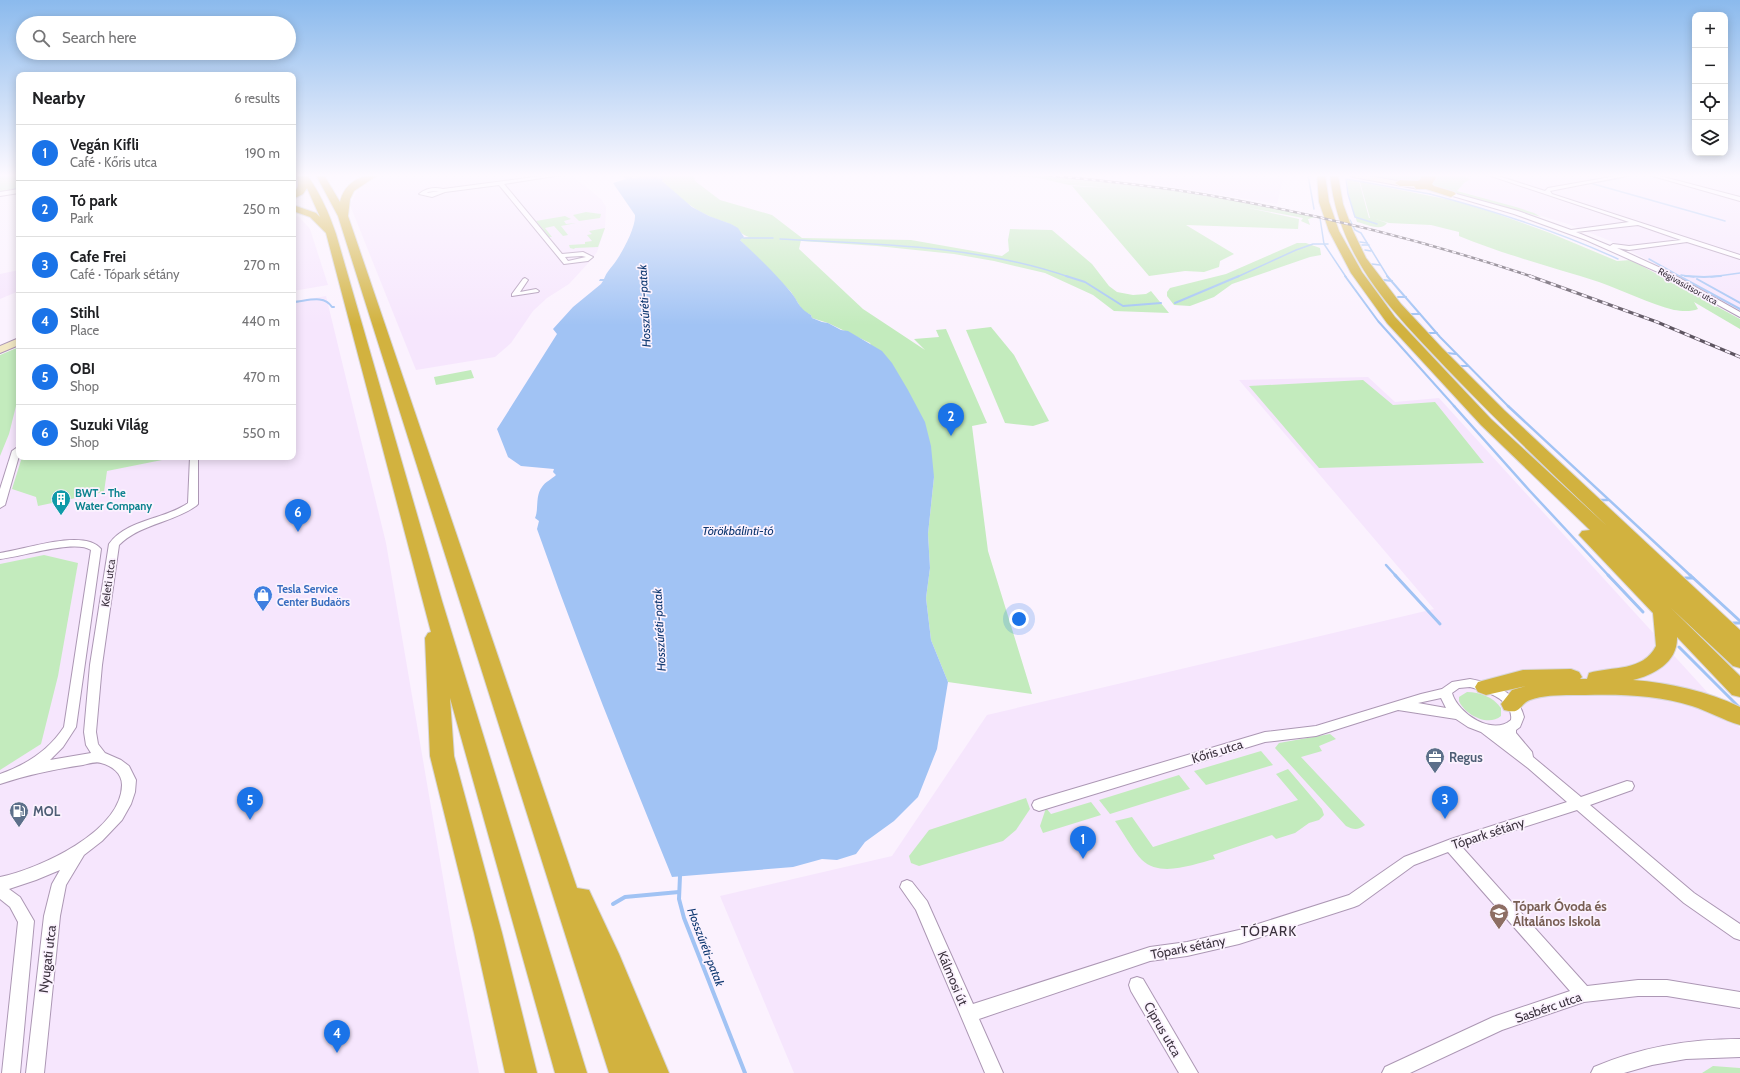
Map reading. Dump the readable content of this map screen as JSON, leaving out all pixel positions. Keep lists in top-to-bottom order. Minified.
{"streets":{"street":["Régivasútsor utca","Keleti utca","Kőris utca","Tópark sétány","Nyugati utca","Kálmosi út","Sasbérc utca","Ciprus utca"]},"crossings":[["Tópark sétány","Kálmosi út"]],"districts":["TÓPARK"],"water":["Hosszúréti-patak","Törökbálinti-tó"],"places":{"building":["BWT - The Water Company"],"shop":["Tesla Service Center Budaörs"],"office":["Regus"],"fuel station":["MOL"],"school or university":["Tópark Óvoda és Általános Iskola"]},"page":{"map_buttons":["+","−"],"search":"Search here","heading":["Nearby","6 results"],"list":[{"mark":"1","name":"Vegán Kifli","note":"Café · Kőris utca","value":"190 m"},{"mark":"2","name":"Tó park","note":"Park","value":"250 m"},{"mark":"3","name":"Cafe Frei","note":"Café · Tópark sétány","value":"270 m"},{"mark":"4","name":"Stihl","note":"Place","value":"440 m"},{"mark":"5","name":"OBI","note":"Shop","value":"470 m"},{"mark":"6","name":"Suzuki Világ","note":"Shop","value":"550 m"}],"pins":["2","6","3","5","1","4"]}}
